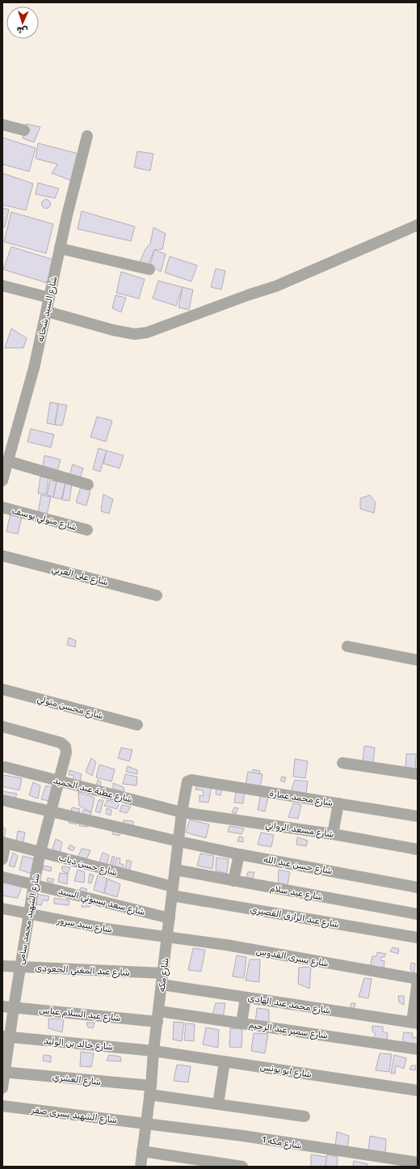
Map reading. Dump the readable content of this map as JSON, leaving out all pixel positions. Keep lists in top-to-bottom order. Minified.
{"streets":{"street":["شارع السيد شحاته","شارع متولي يوسف","شارع على العربي","شارع محسن متولي","شارع عطية عبد الحميد","شارع محمد عمارة","شارع مسعد الرواني","شارع حسن دياب","شارع حسن عبد الله","شارع عيد سلام","شارع سعد بسيوني السيد","شارع عبد الرازق القصيري","شارع الشهيد محمد سامى","شارع سيد سرور","شارع يسرى القدوس","شارع عبد المغني الجعودى","شارع مكه","شارع محمد عبد الهادى","شارع عبد السلام عباس","شارع سمير عبد الرحيم","شارع خالد بن الوليد","شارع ابو يونس","شارع العشري","شارع الشهيد يسرى صقر","شارع مكه 1"]},"crossings":[["شارع عطية عبد الحميد","شارع مسعد الرواني"],["شارع عطية عبد الحميد","شارع الشهيد محمد سامى"],["شارع عطية عبد الحميد","شارع مكه"],["شارع محمد عمارة","شارع مكه"],["شارع مسعد الرواني","شارع مكه"],["شارع حسن دياب","شارع عبد الرازق القصيري"],["شارع حسن دياب","شارع الشهيد محمد سامى"],["شارع حسن دياب","شارع مكه"],["شارع حسن عبد الله","شارع الشهيد محمد سامى"],["شارع حسن عبد الله","شارع مكه"],["شارع عيد سلام","شارع مكه"],["شارع سعد بسيوني السيد","شارع الشهيد محمد سامى"],["شارع سعد بسيوني السيد","شارع مكه"],["شارع عبد الرازق القصيري","شارع مكه"],["شارع الشهيد محمد سامى","شارع سيد سرور"],["شارع الشهيد محمد سامى","شارع عبد المغني الجعودى"],["شارع الشهيد محمد سامى","شارع عبد السلام عباس"],["شارع الشهيد محمد سامى","شارع خالد بن الوليد"],["شارع الشهيد محمد سامى","شارع العشري"],["شارع سيد سرور","شارع يسرى القدوس"],["شارع سيد سرور","شارع مكه"],["شارع يسرى القدوس","شارع مكه"],["شارع عبد المغني الجعودى","شارع مكه"],["شارع مكه","شارع محمد عبد الهادى"],["شارع مكه","شارع عبد السلام عباس"],["شارع مكه","شارع سمير عبد الرحيم"],["شارع مكه","شارع خالد بن الوليد"],["شارع مكه","شارع ابو يونس"],["شارع مكه","شارع العشري"],["شارع مكه","شارع الشهيد يسرى صقر"],["شارع مكه","شارع مكه 1"],["شارع عبد السلام عباس","شارع سمير عبد الرحيم"],["شارع خالد بن الوليد","شارع ابو يونس"],["شارع الشهيد يسرى صقر","شارع مكه 1"]],"north":"bottom"}
